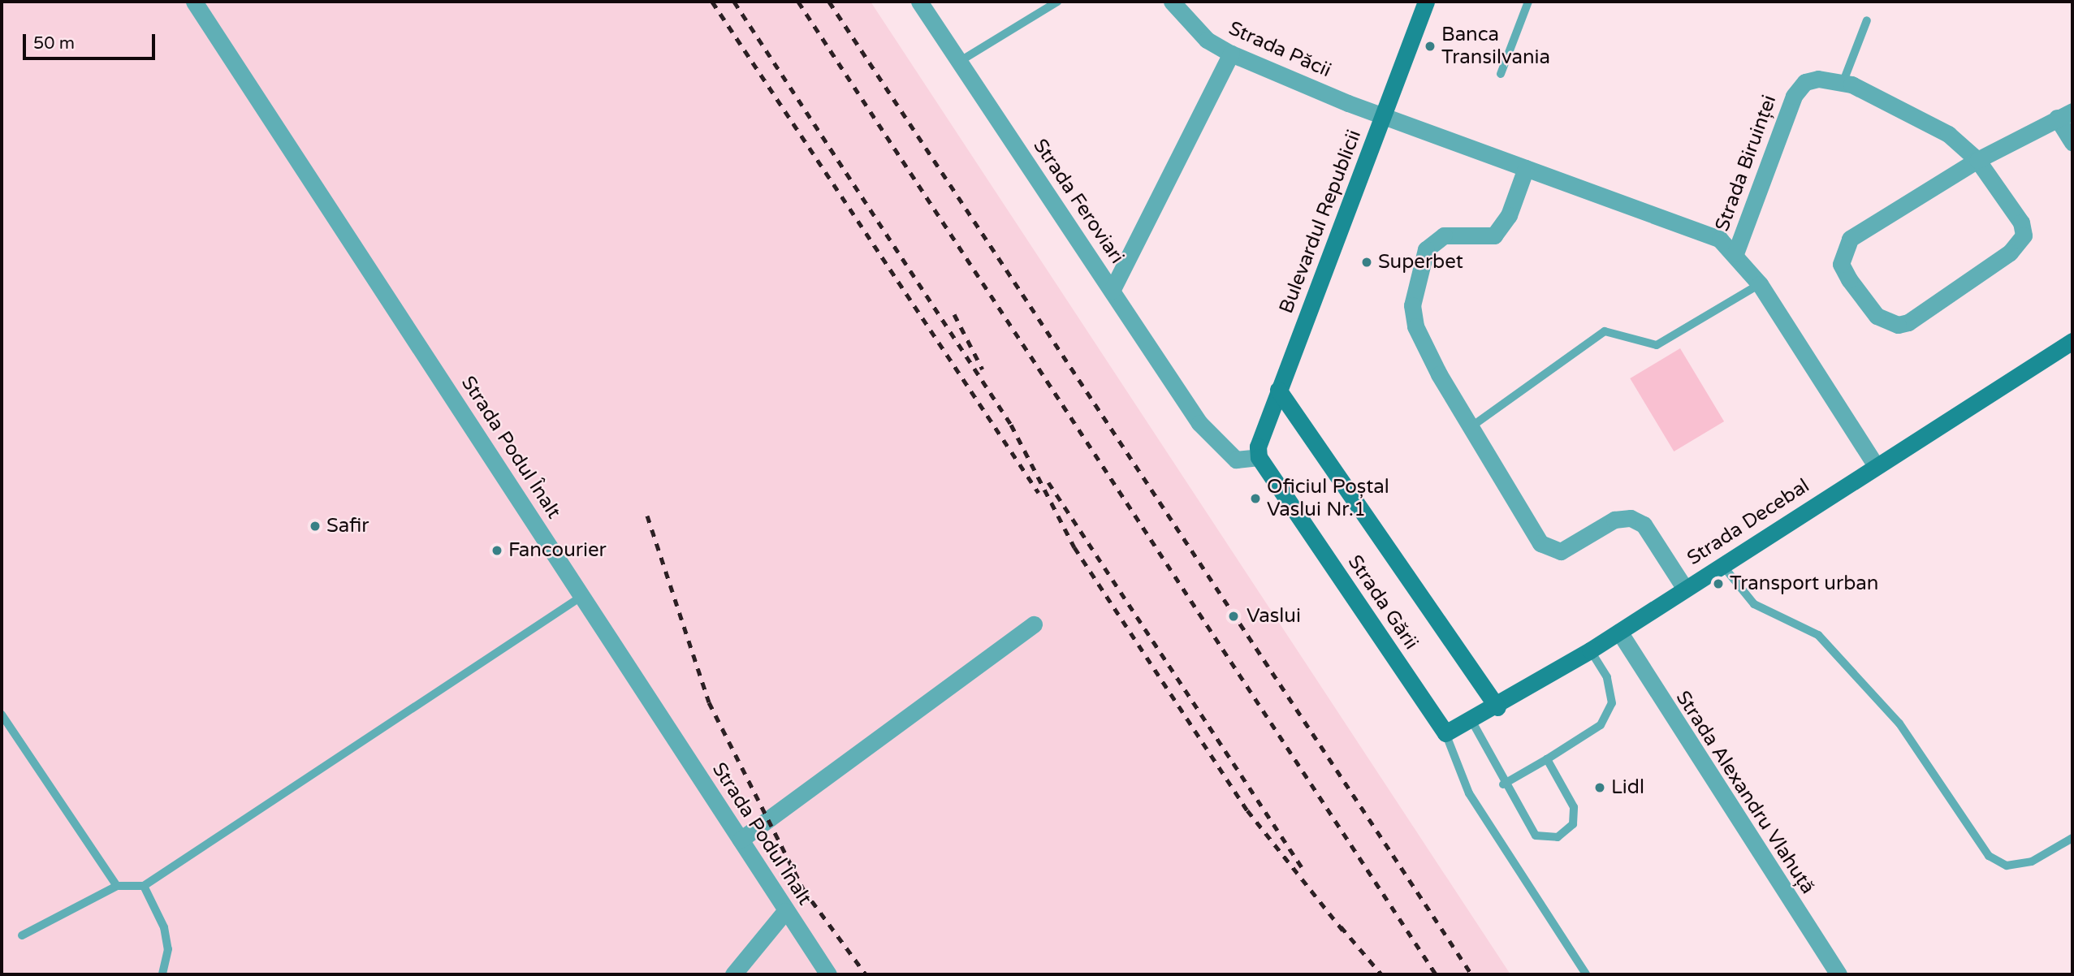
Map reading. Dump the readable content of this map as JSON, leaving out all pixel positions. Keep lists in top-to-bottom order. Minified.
{"streets":{"street":["Strada Păcii","Strada Biruinței","Strada Feroviari","Bulevardul Republicii","Strada Podul Înalt","Strada Decebal","Strada Gării","Strada Alexandru Vlahuță"]},"crossings":[["Strada Păcii","Strada Biruinței"],["Strada Păcii","Strada Feroviari"],["Strada Păcii","Bulevardul Republicii"],["Strada Biruinței","Bulevardul Republicii"],["Strada Biruinței","Strada Decebal"],["Bulevardul Republicii","Strada Gării"],["Strada Decebal","Strada Gării"],["Strada Decebal","Strada Alexandru Vlahuță"]],"places":["Banca Transilvania","Superbet","Oficiul Poștal Vaslui Nr.1","Safir","Fancourier","Transport urban","Vaslui","Lidl"],"scale_bar":"50 m"}
